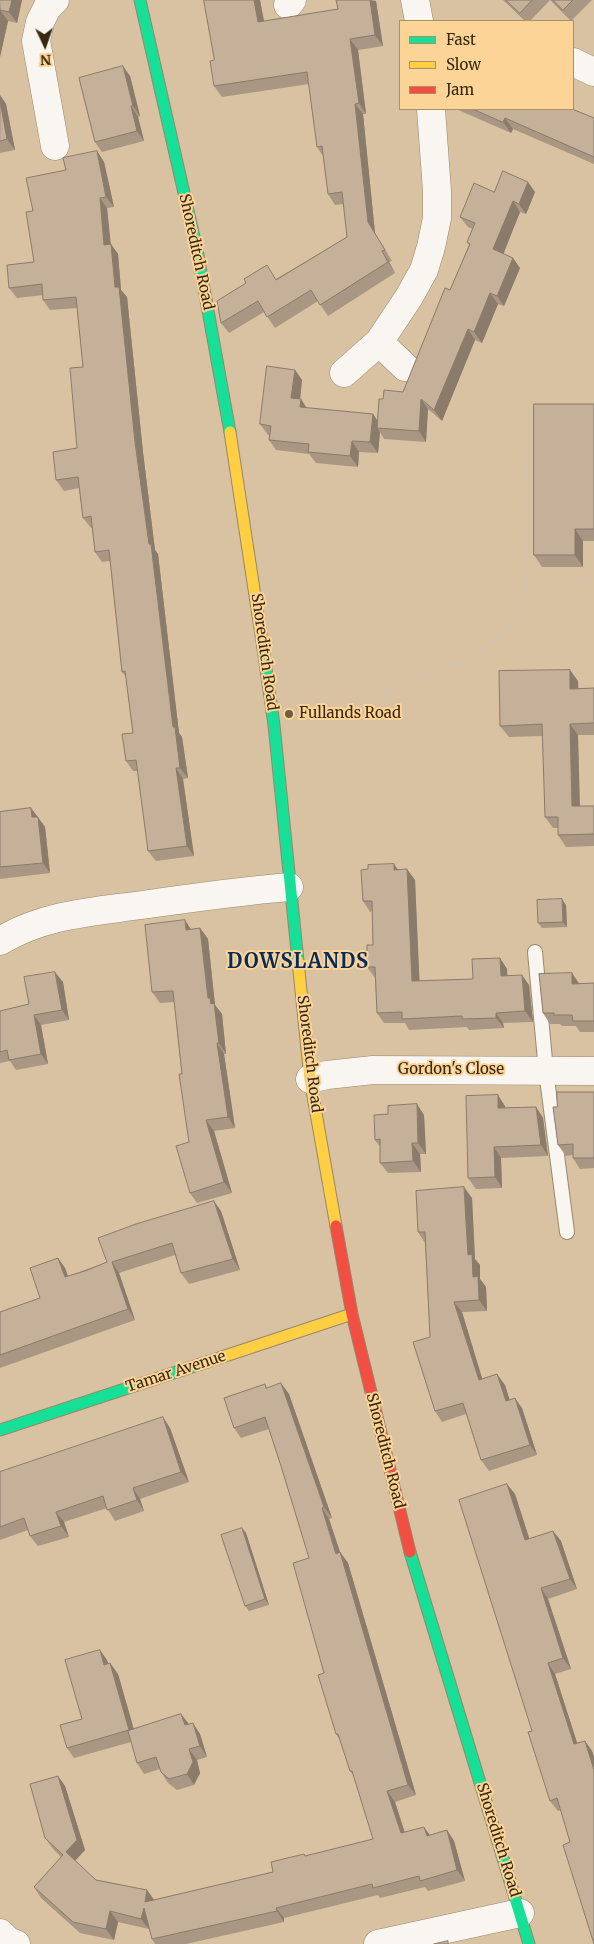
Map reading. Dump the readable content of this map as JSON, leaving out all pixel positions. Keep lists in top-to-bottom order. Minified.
{"streets":{"main road":["Shoreditch Road","Tamar Avenue"],"street":["Gordon's Close"]},"crossings":[["Shoreditch Road","Gordon's Close"],["Shoreditch Road","Tamar Avenue"]],"districts":["DOWSLANDS"],"places":["Fullands Road"],"legend":["Fast","Slow","Jam"],"north":"bottom"}
